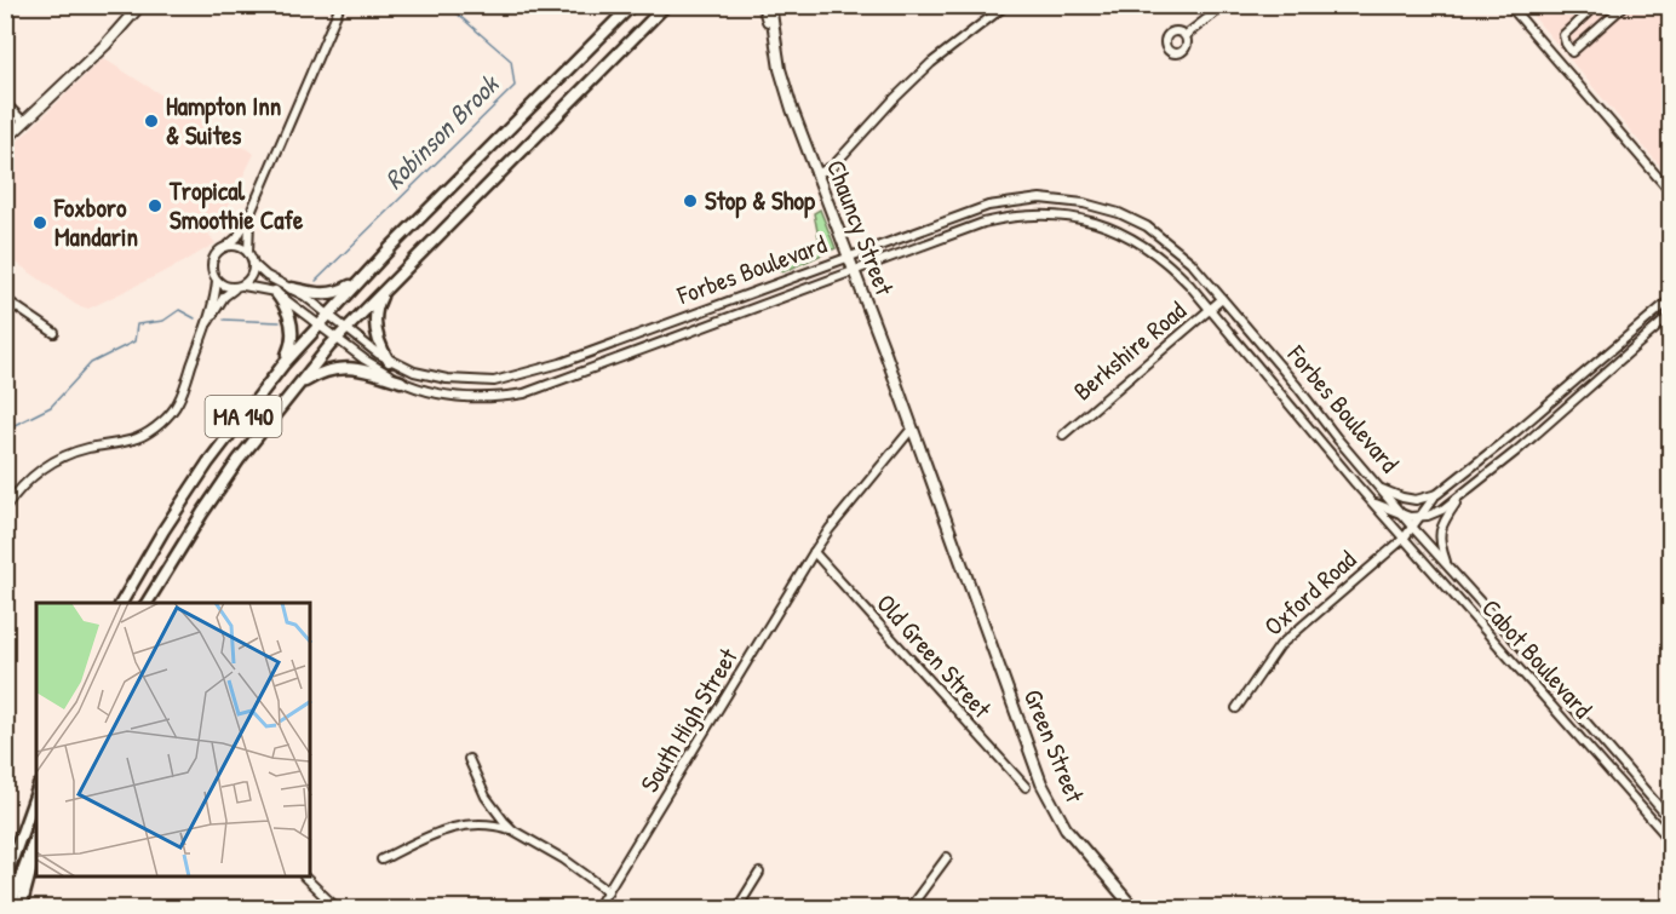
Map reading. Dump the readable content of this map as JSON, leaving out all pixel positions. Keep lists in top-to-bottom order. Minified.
{"streets":{"highway":["MA 140"],"main road":["Chauncy Street","Green Street"],"street":["Forbes Boulevard","Berkshire Road","Oxford Road","Old Green Street","Cabot Boulevard","South High Street"]},"crossings":[["Chauncy Street","Forbes Boulevard"],["Chauncy Street","Green Street"],["Forbes Boulevard","Berkshire Road"],["Forbes Boulevard","MA 140"],["Forbes Boulevard","Oxford Road"],["Forbes Boulevard","Cabot Boulevard"],["Oxford Road","Cabot Boulevard"],["Old Green Street","South High Street"]],"water":["Robinson Brook"],"places":["Hampton Inn & Suites","Stop & Shop","Tropical Smoothie Cafe","Foxboro Mandarin"]}
